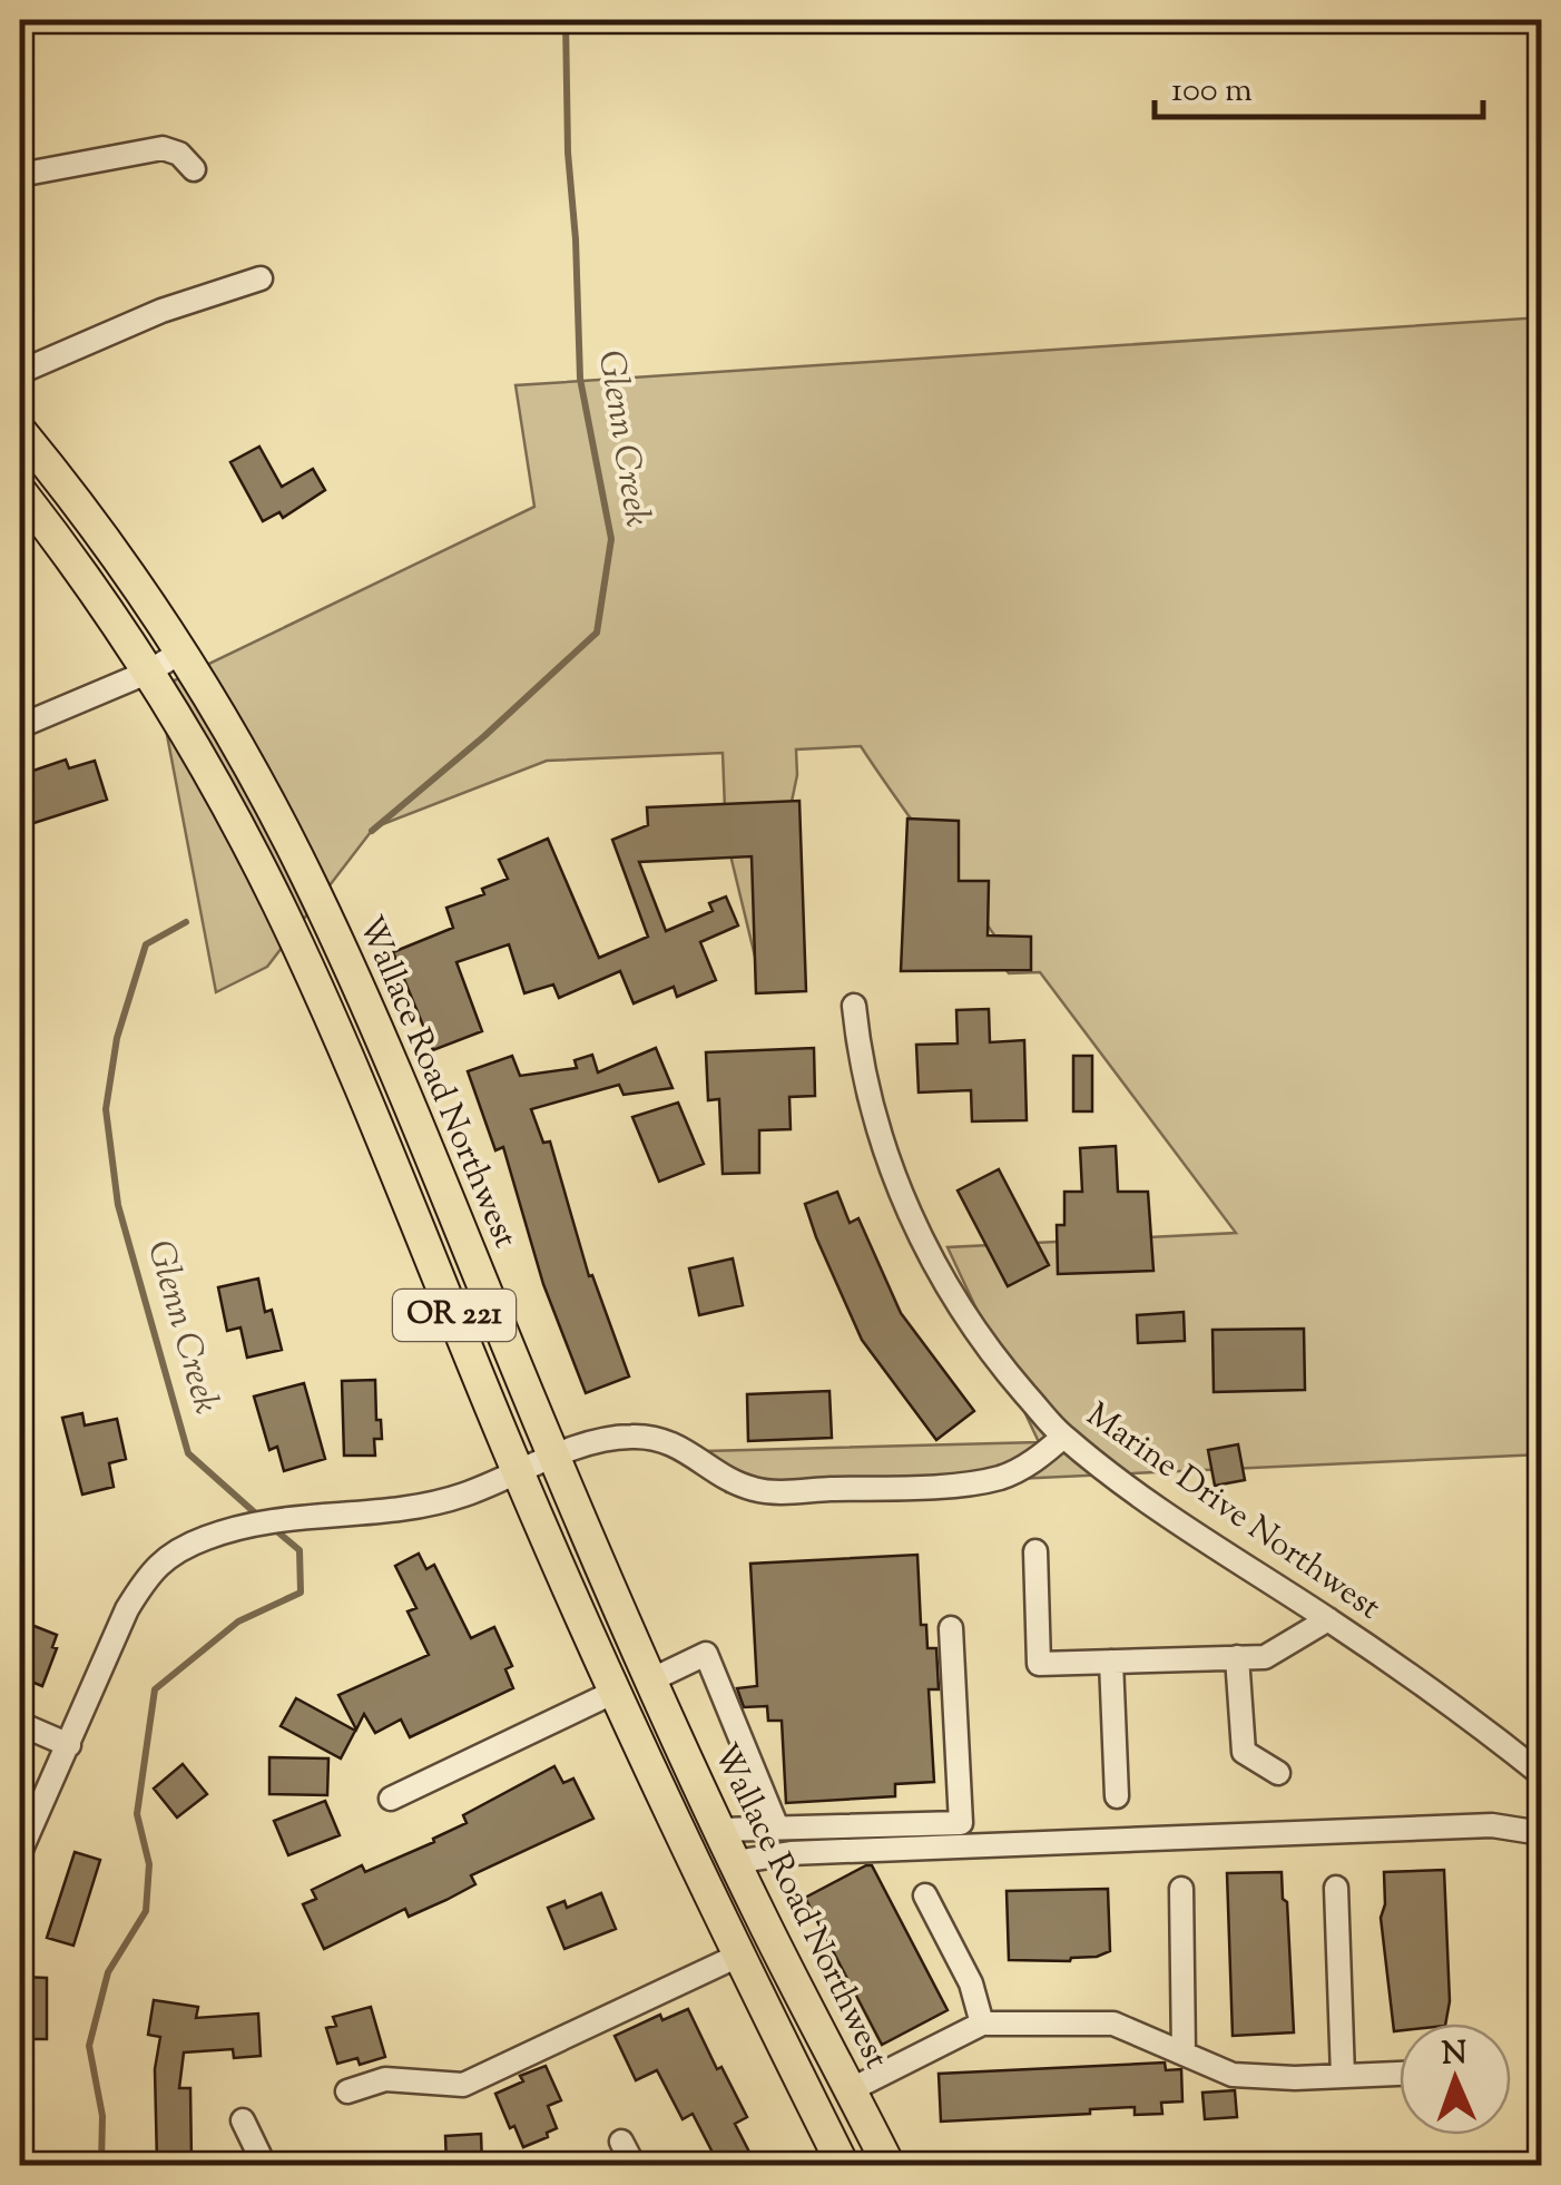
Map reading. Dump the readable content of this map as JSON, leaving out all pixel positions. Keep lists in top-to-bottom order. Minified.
{"streets":{"main road":["Wallace Road Northwest","OR 221"],"street":["Marine Drive Northwest"]},"water":["Glenn Creek"],"scale_bar":"100 m","north":"top"}
